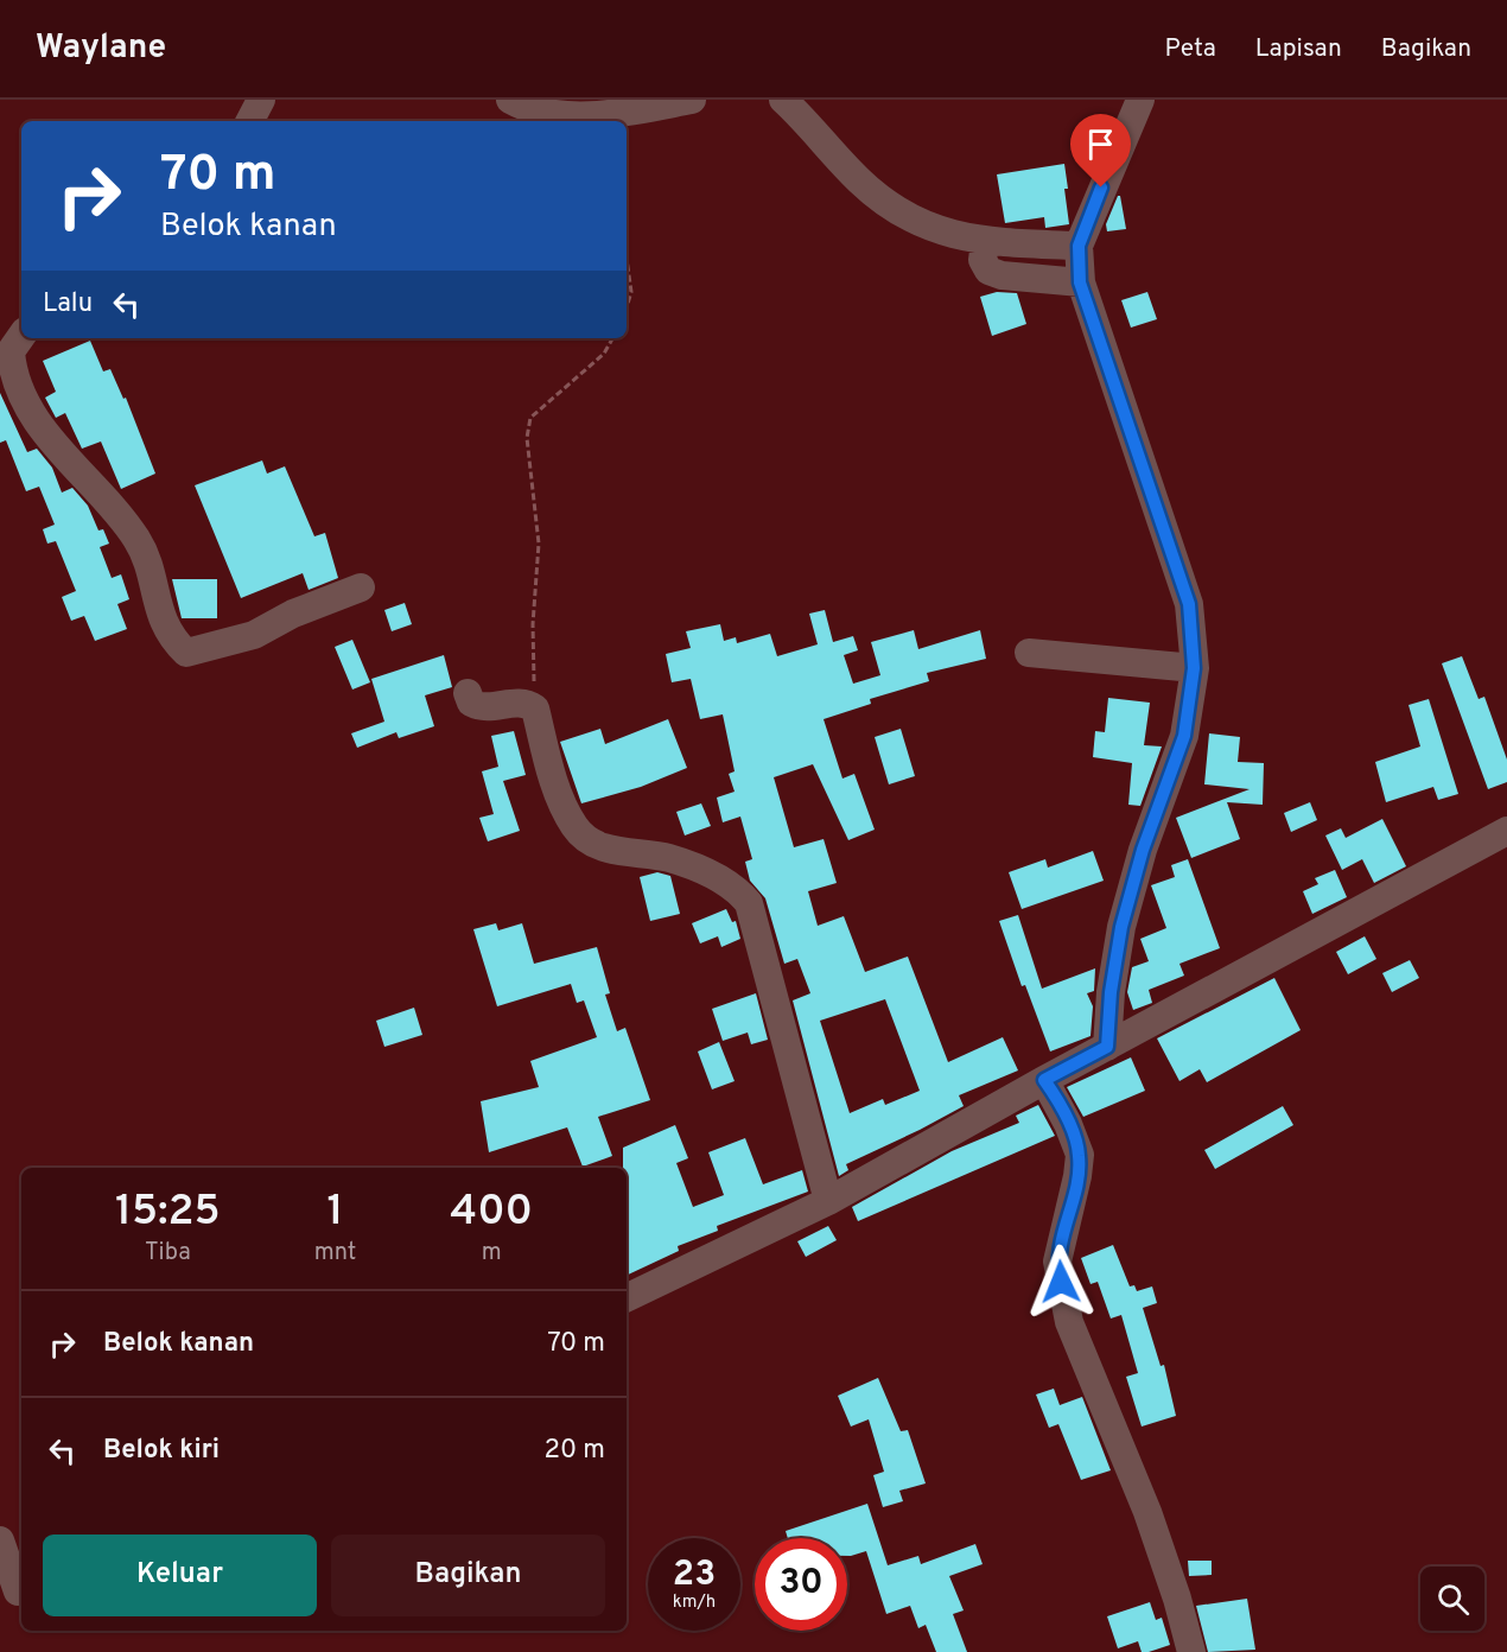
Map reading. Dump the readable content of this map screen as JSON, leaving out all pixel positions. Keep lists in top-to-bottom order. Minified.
{"page":{"header":"Waylane","nav":["Peta","Lapisan","Bagikan"],"turn":["70 m","Belok kanan"],"then":"Lalu","eta":["15:25","Tiba","1","mnt","400","m"],"list":[{"name":"Belok kanan","value":"70 m"},{"name":"Belok kiri","value":"20 m"}],"buttons":["Keluar","Bagikan"],"speed":"23 km/h","limit":"30"}}
